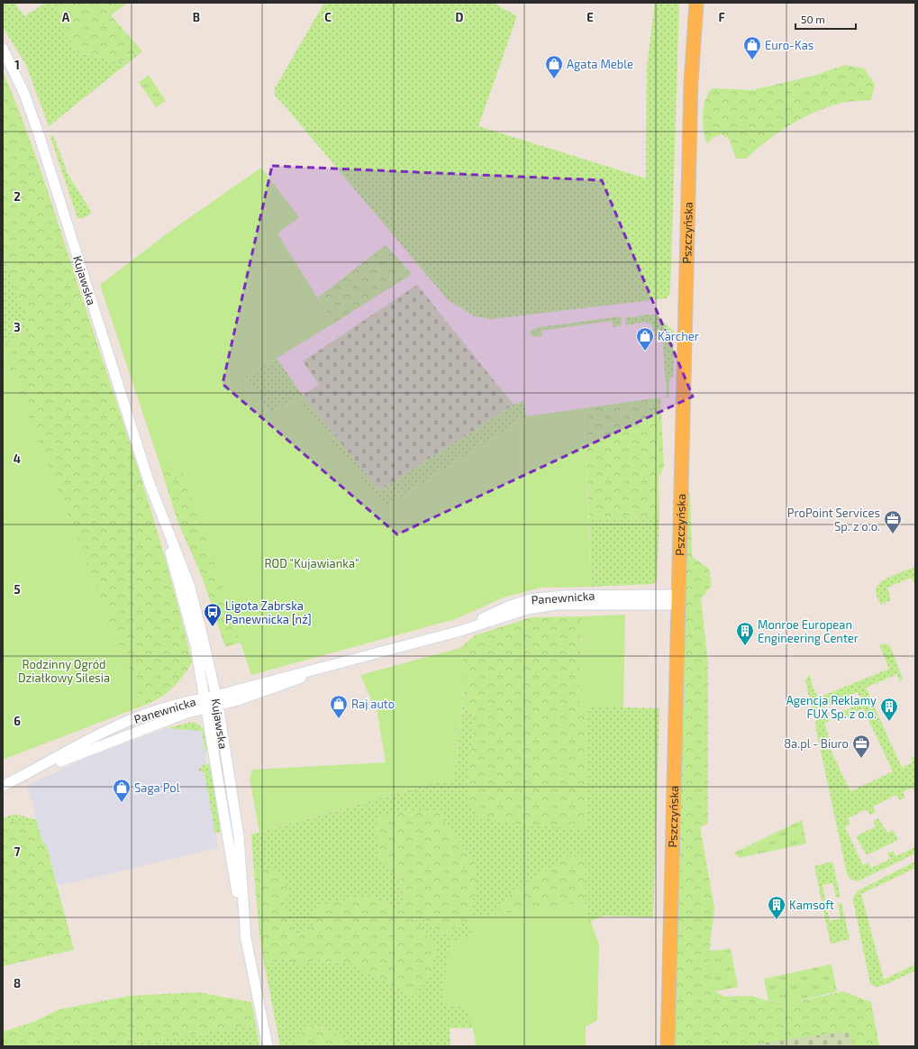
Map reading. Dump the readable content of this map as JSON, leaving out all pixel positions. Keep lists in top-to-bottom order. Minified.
{"streets":{"main road":["Pszczyńska"],"street":["Kujawska","Panewnicka"]},"crossings":[["Pszczyńska","Panewnicka"],["Kujawska","Panewnicka"]],"parks":["ROD \"Kujawianka\"","Rodzinny Ogród Działkowy Silesia"],"places":{"shop":["Euro-Kas","Agata Meble","Kärcher","Raj auto","Saga Pol"],"office":["ProPoint Services Sp. z o.o.","8a.pl - Biuro"],"bus stop":["Ligota Zabrska Panewnicka [nż]"],"building":["Monroe European Engineering Center","Agencja Reklamy FUX Sp. z o.o.","Kamsoft"]},"scale_bar":"50 m","grid":{"columns":["A","B","C","D","E","F"],"rows":["1","2","3","4","5","6","7","8"]}}
